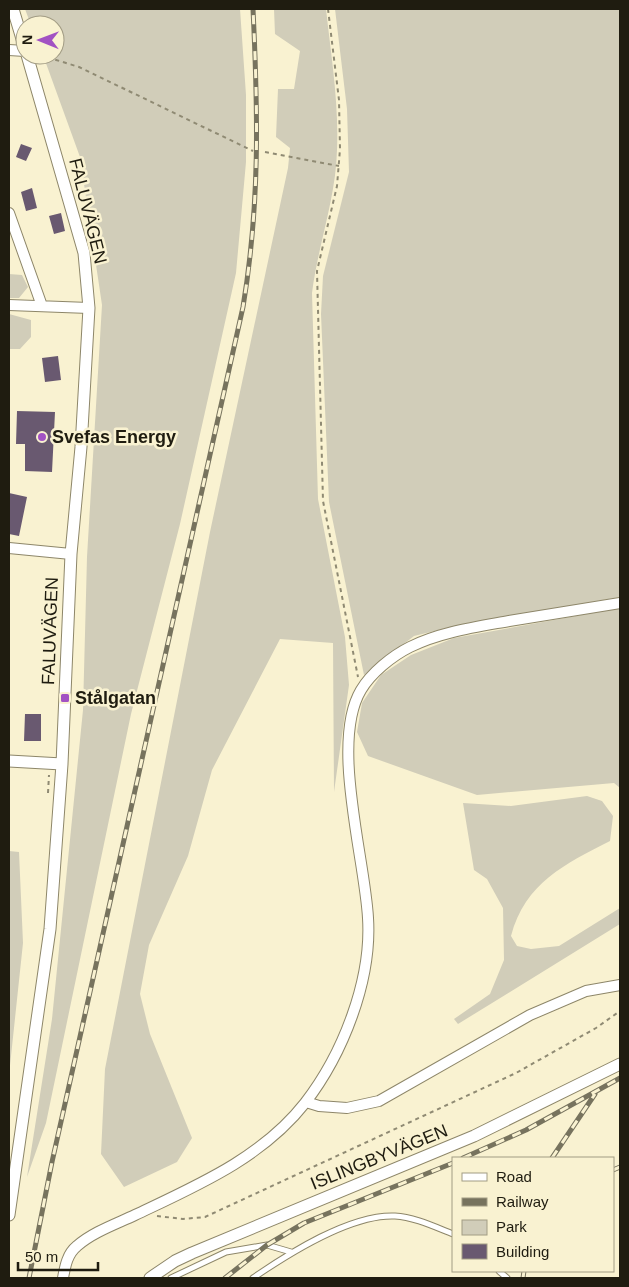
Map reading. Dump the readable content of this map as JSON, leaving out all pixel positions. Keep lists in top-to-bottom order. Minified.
{"streets":{"street":["FALUVÄGEN","ISLINGBYVÄGEN"]},"places":{"other":["Svefas Energy"],"transit":["Stålgatan"]},"legend":["Road","Railway","Park","Building"],"scale_bar":"50 m","north":"left"}
